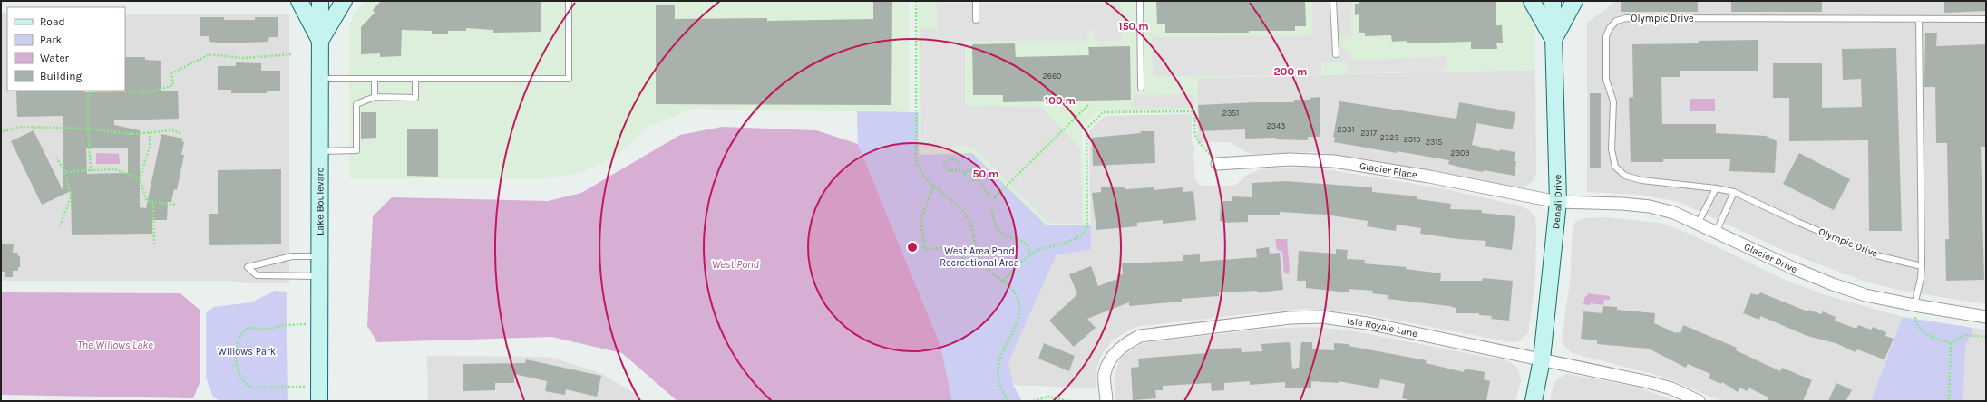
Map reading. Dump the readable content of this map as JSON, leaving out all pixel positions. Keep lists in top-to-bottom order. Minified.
{"streets":{"street":["Glacier Place","Lake Boulevard","Denali Drive","Glacier Drive","Isle Royale Lane"],"lane":["Olympic Drive"]},"crossings":[["Glacier Place","Denali Drive"],["Glacier Place","Glacier Drive"],["Denali Drive","Glacier Drive"],["Denali Drive","Isle Royale Lane"]],"water":["West Pond","The Willows Lake"],"parks":["West Area Pond Recreational Area","Willows Park"],"house_numbers":["2660","2351","2343","2331","2317","2323","2319","2315","2309"],"legend":["Road","Park","Water","Building"],"rings":["150 m","200 m","100 m","50 m"]}
